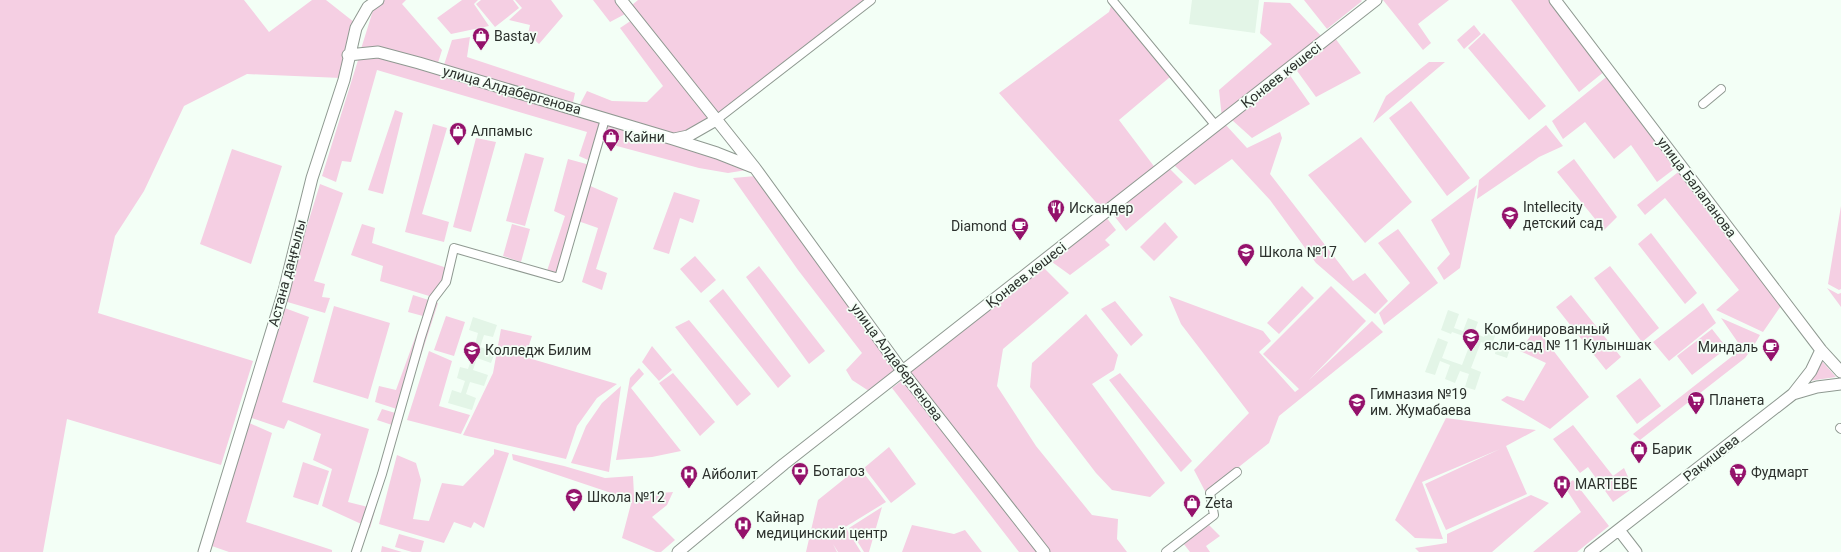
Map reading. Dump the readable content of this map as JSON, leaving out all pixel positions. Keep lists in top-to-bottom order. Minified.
{"streets":{"street":["Қонаев көшесі","улица Алдабергенова","улица Балапанова","Астана даңғылы","Ракишева"]},"crossings":[["Қонаев көшесі","улица Алдабергенова"],["улица Алдабергенова","Астана даңғылы"]],"places":{"shop":["Bastay","Алпамыс","Кайни","Барик","Zeta"],"restaurant":["Искандер"],"school or university":["Intellecity детский сад","Школа №17","Комбинированный ясли-сад № 11 Кулыншак","Колледж Билим","Гимназия №19 им. Жумабаева","Школа №12"],"cafe":["Diamond","Миндаль"],"supermarket":["Планета","Фудмарт"],"bank":["Ботагоз"],"hospital":["Айболит","MARTEBE","Кайнар медицинский центр"]}}
